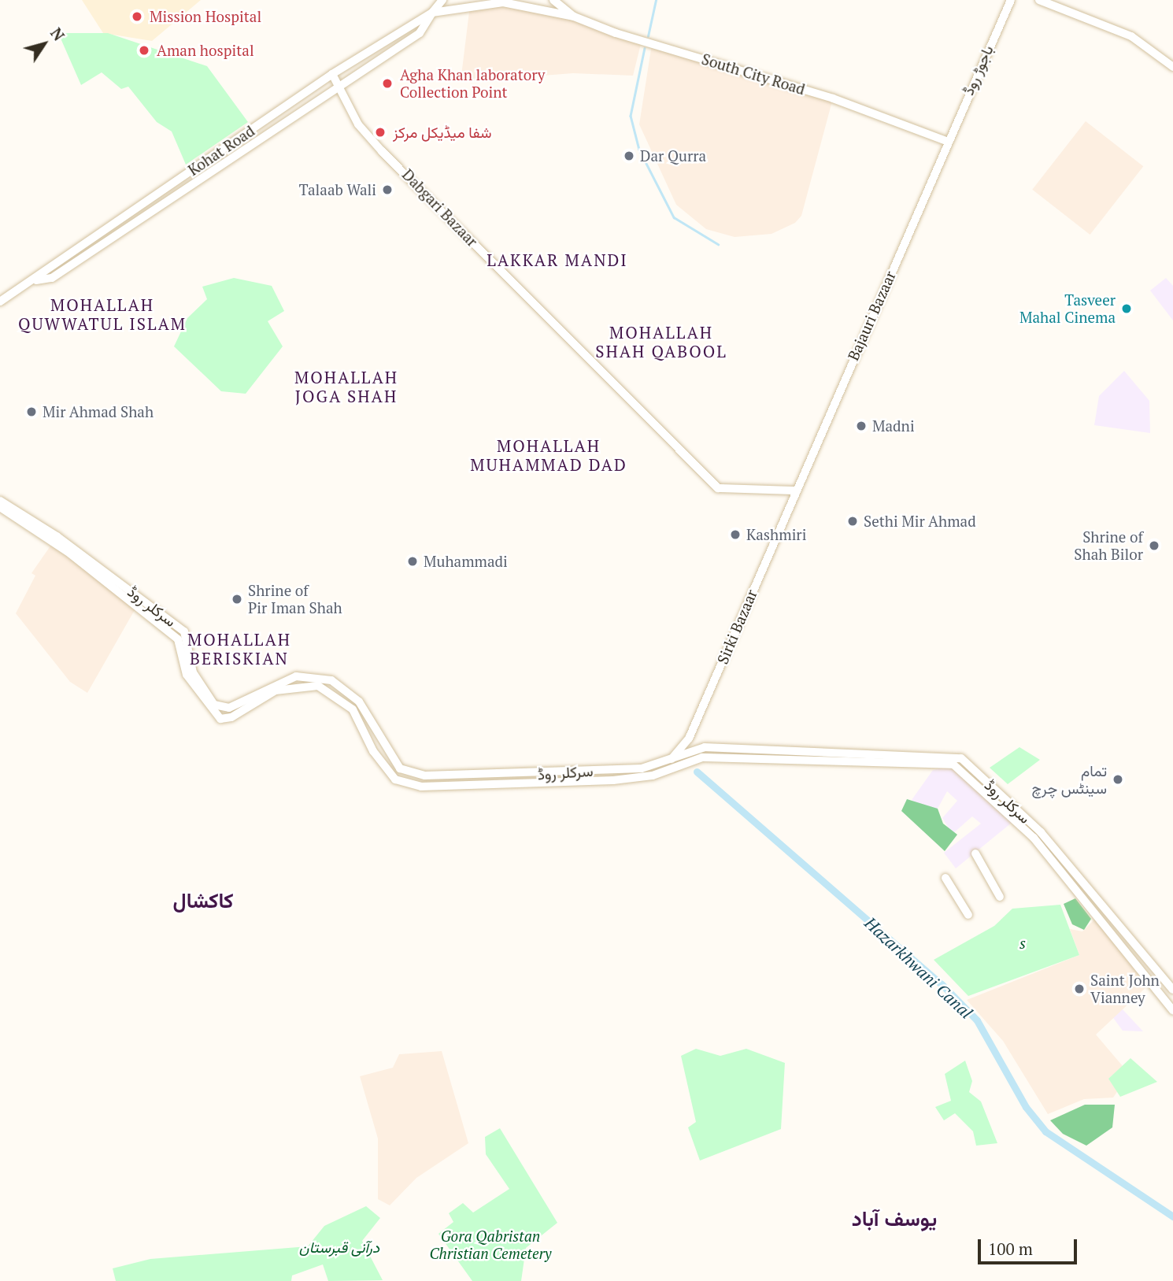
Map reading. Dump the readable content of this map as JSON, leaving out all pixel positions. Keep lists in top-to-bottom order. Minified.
{"streets":{"main road":["باجوڑ روڈ","South City Road","Kohat Road","Dabgari Bazaar","Bajauri Bazaar","سرکلر روڈ","Sirki Bazaar"]},"crossings":[["باجوڑ روڈ","South City Road"],["باجوڑ روڈ","Bajauri Bazaar"],["South City Road","Bajauri Bazaar"],["Kohat Road","Dabgari Bazaar"],["Dabgari Bazaar","Bajauri Bazaar"],["Dabgari Bazaar","Sirki Bazaar"],["Bajauri Bazaar","Sirki Bazaar"],["سرکلر روڈ","Sirki Bazaar"]],"districts":["LAKKAR MANDI","MOHALLAH QUWWATUL ISLAM","MOHALLAH SHAH QABOOL","MOHALLAH JOGA SHAH","MOHALLAH MUHAMMAD DAD","MOHALLAH BERISKIAN","کاکشال","یوسف آباد"],"water":["Hazarkhwani Canal"],"parks":["s","Gora Qabristan Christian Cemetery","درآنی قبرستان"],"places":["Mission Hospital","Aman hospital","Agha Khan laboratory Collection Point","شفا میڈیکل مركز","Dar Qurra","Talaab Wali","Tasveer Mahal Cinema","Mir Ahmad Shah","Madni","Sethi Mir Ahmad","Kashmiri","Shrine of Shah Bilor","Muhammadi","Shrine of Pir Iman Shah","تمام سینٹس چرچ","Saint John Vianney"],"scale_bar":"100 m","north":"top right"}
